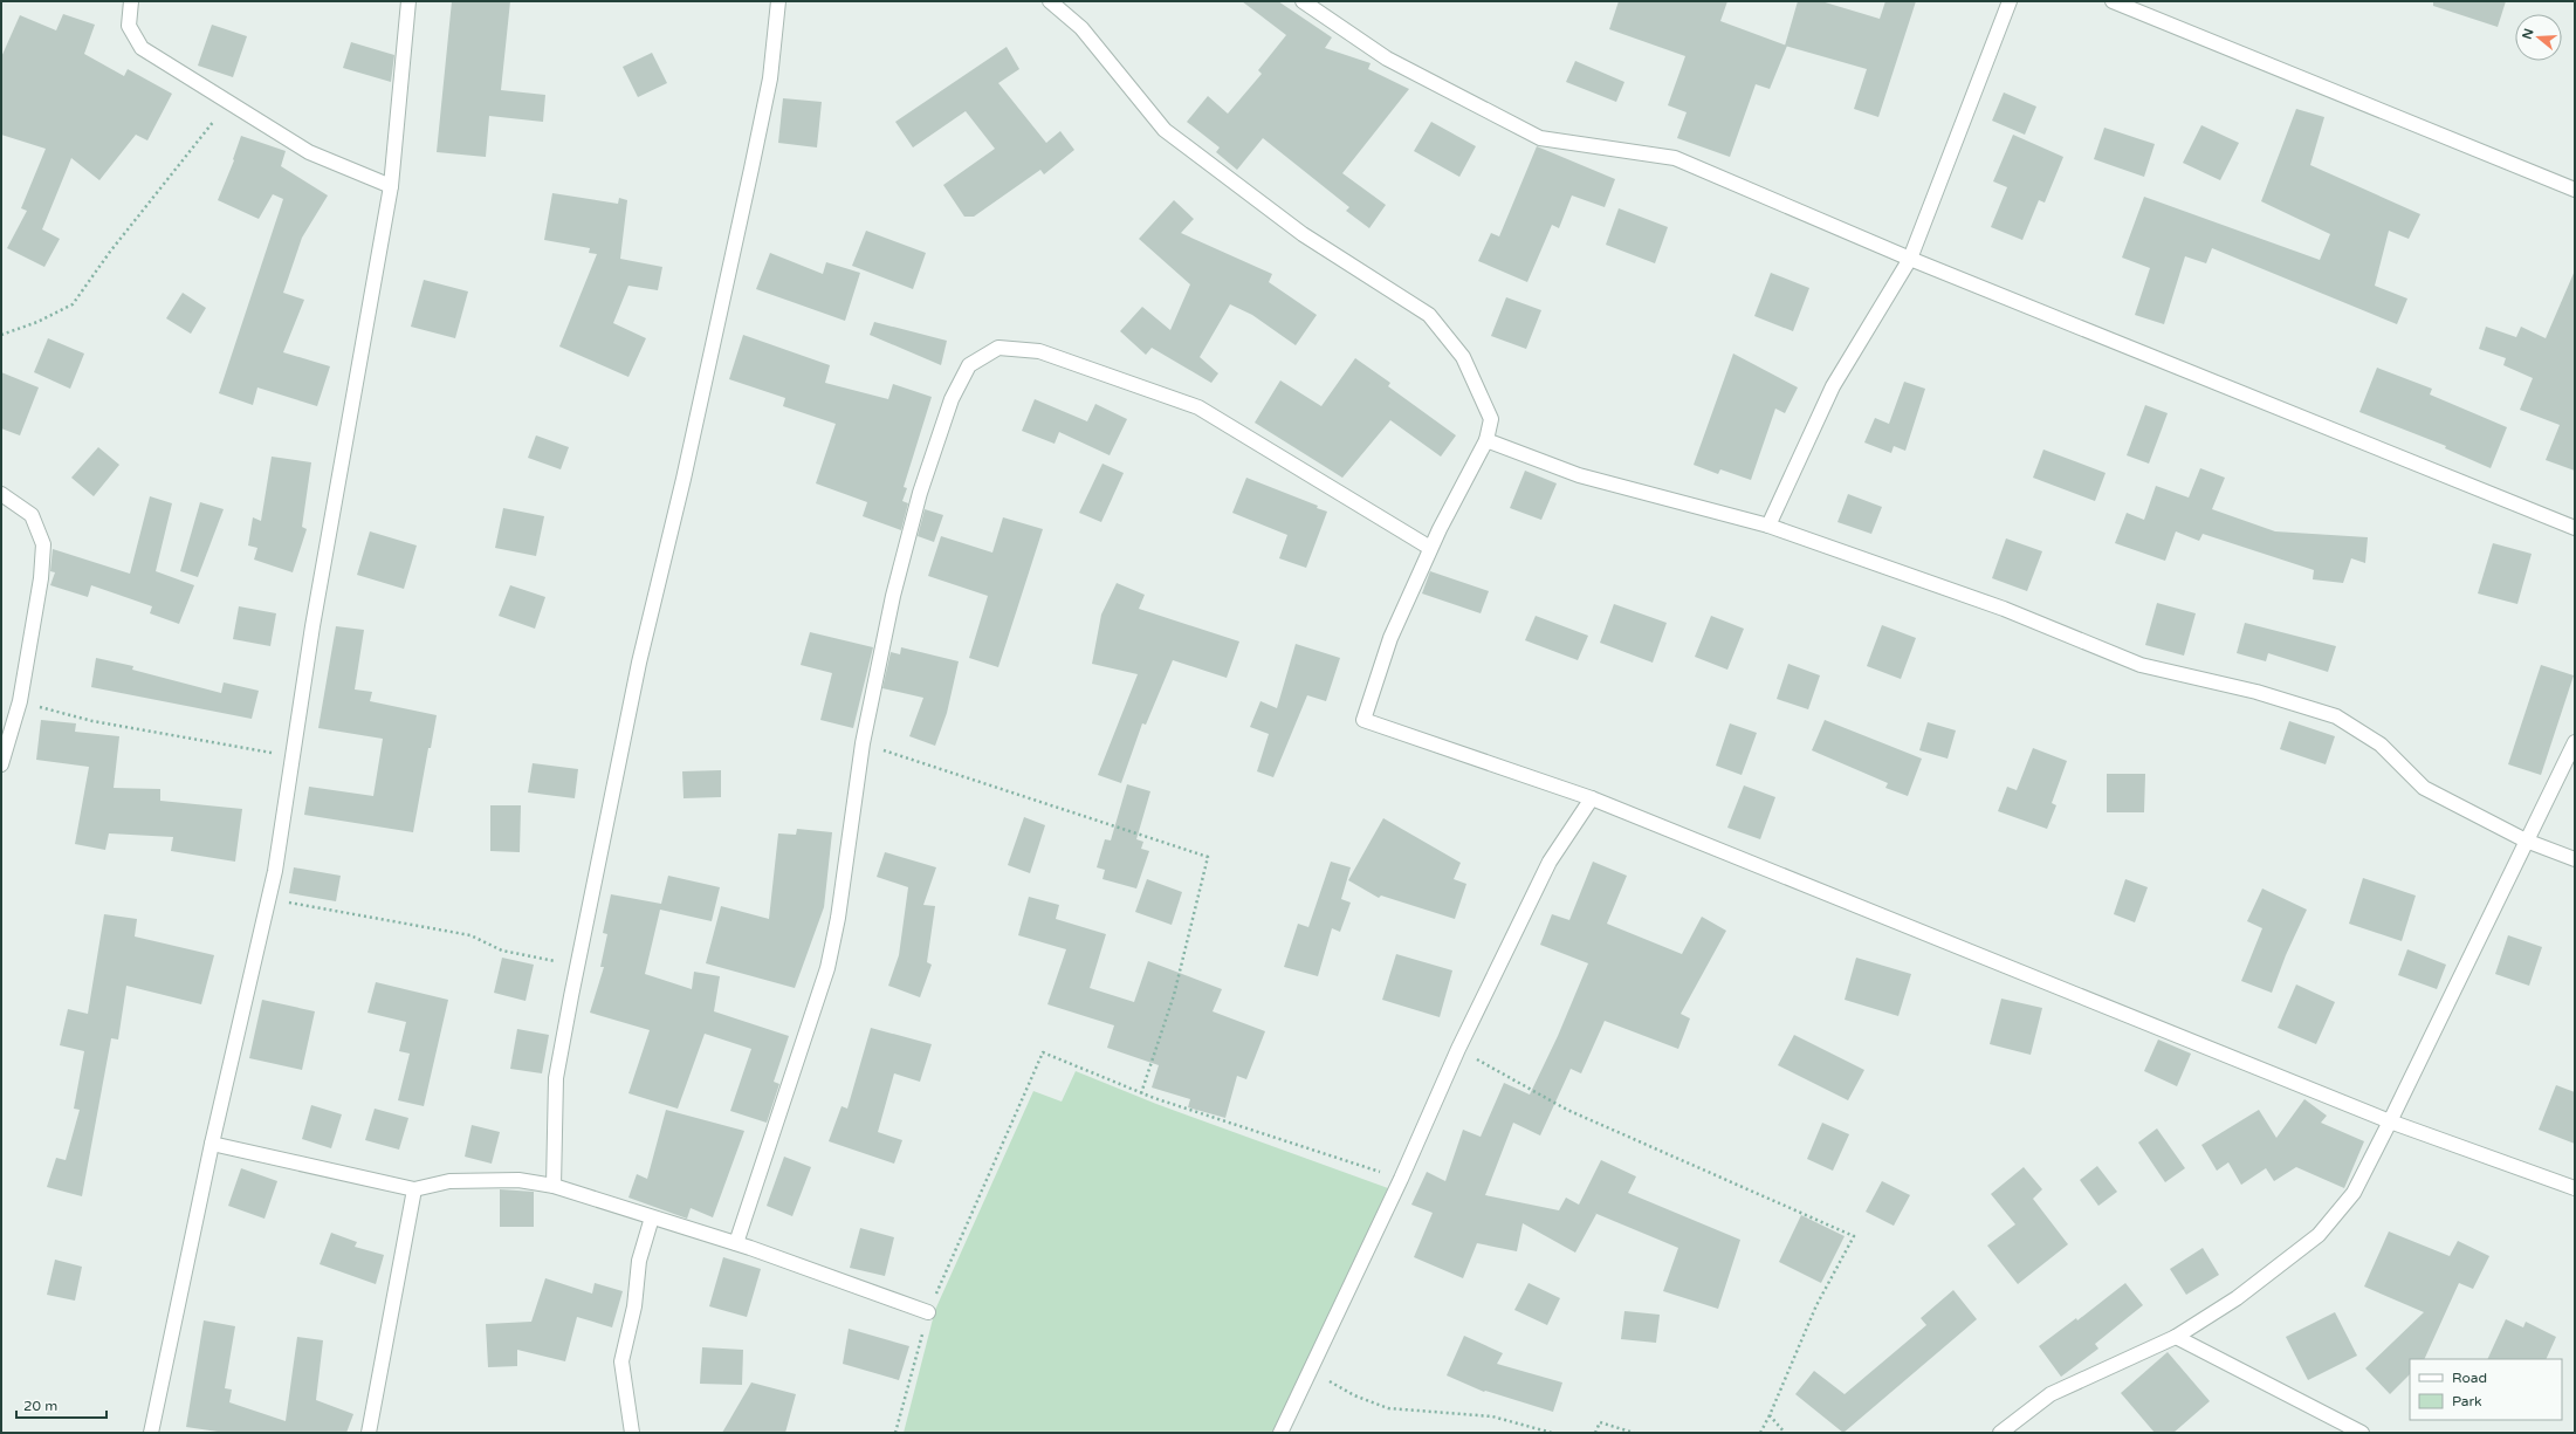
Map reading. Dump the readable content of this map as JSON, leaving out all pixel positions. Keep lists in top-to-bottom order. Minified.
{"legend":["Road","Park"],"scale_bar":"20 m","north":"left"}
